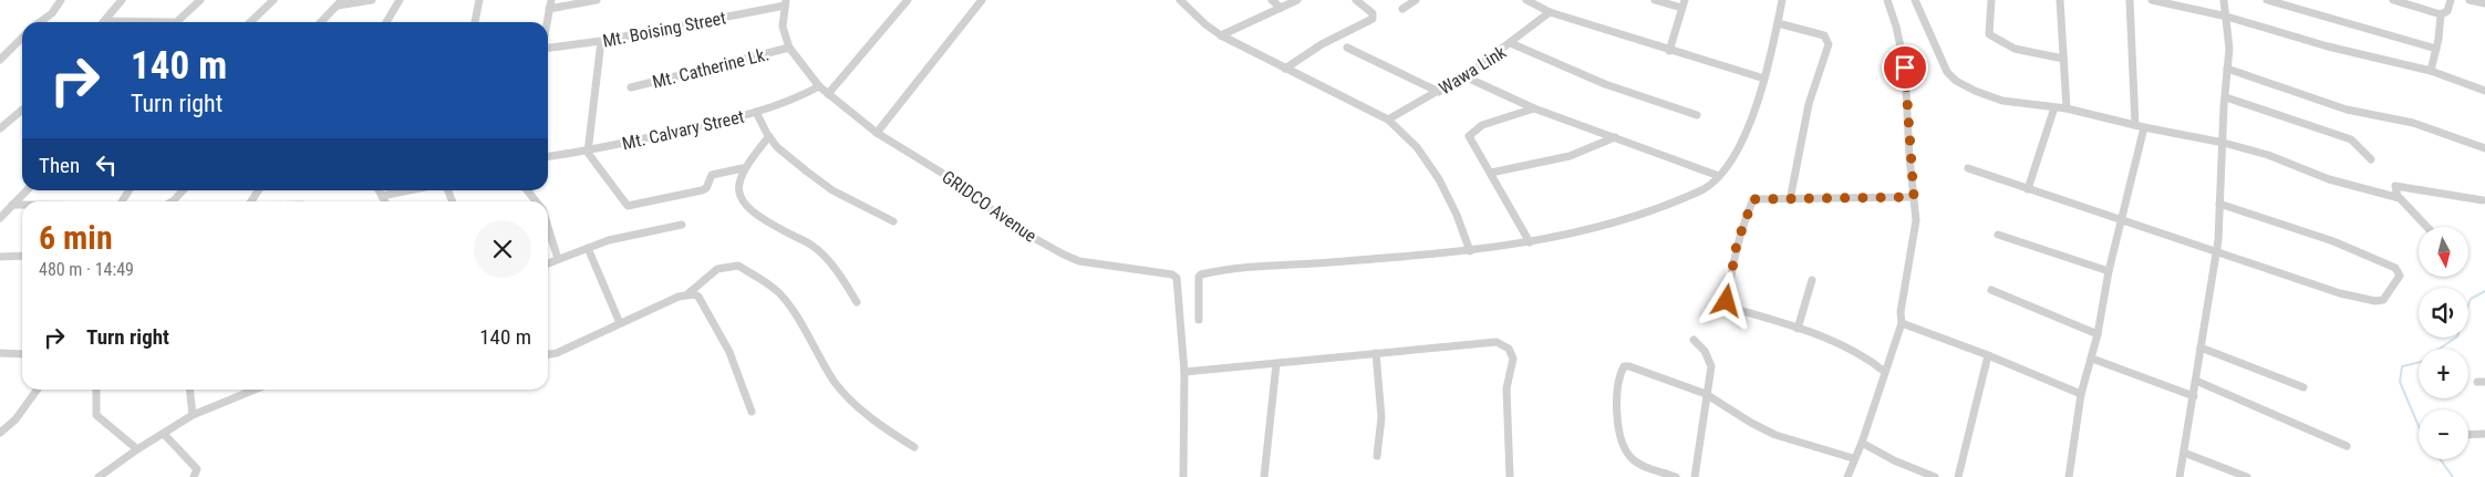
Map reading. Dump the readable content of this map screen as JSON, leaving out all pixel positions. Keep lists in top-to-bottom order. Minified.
{"streets":{"street":["Mt. Boising Street","Mt. Catherine Lk.","Wawa Link","Mt. Calvary Street","GRIDCO Avenue"]},"crossings":[["Mt. Boising Street","GRIDCO Avenue"],["Mt. Catherine Lk.","GRIDCO Avenue"],["Mt. Calvary Street","GRIDCO Avenue"]],"north":"bottom","page":{"turn":["140 m","Turn right"],"then":"Then","heading":["6 min","480 m · 14:49"],"map_buttons":["+","−"],"list":[{"name":"Turn right","value":"140 m"}]}}
